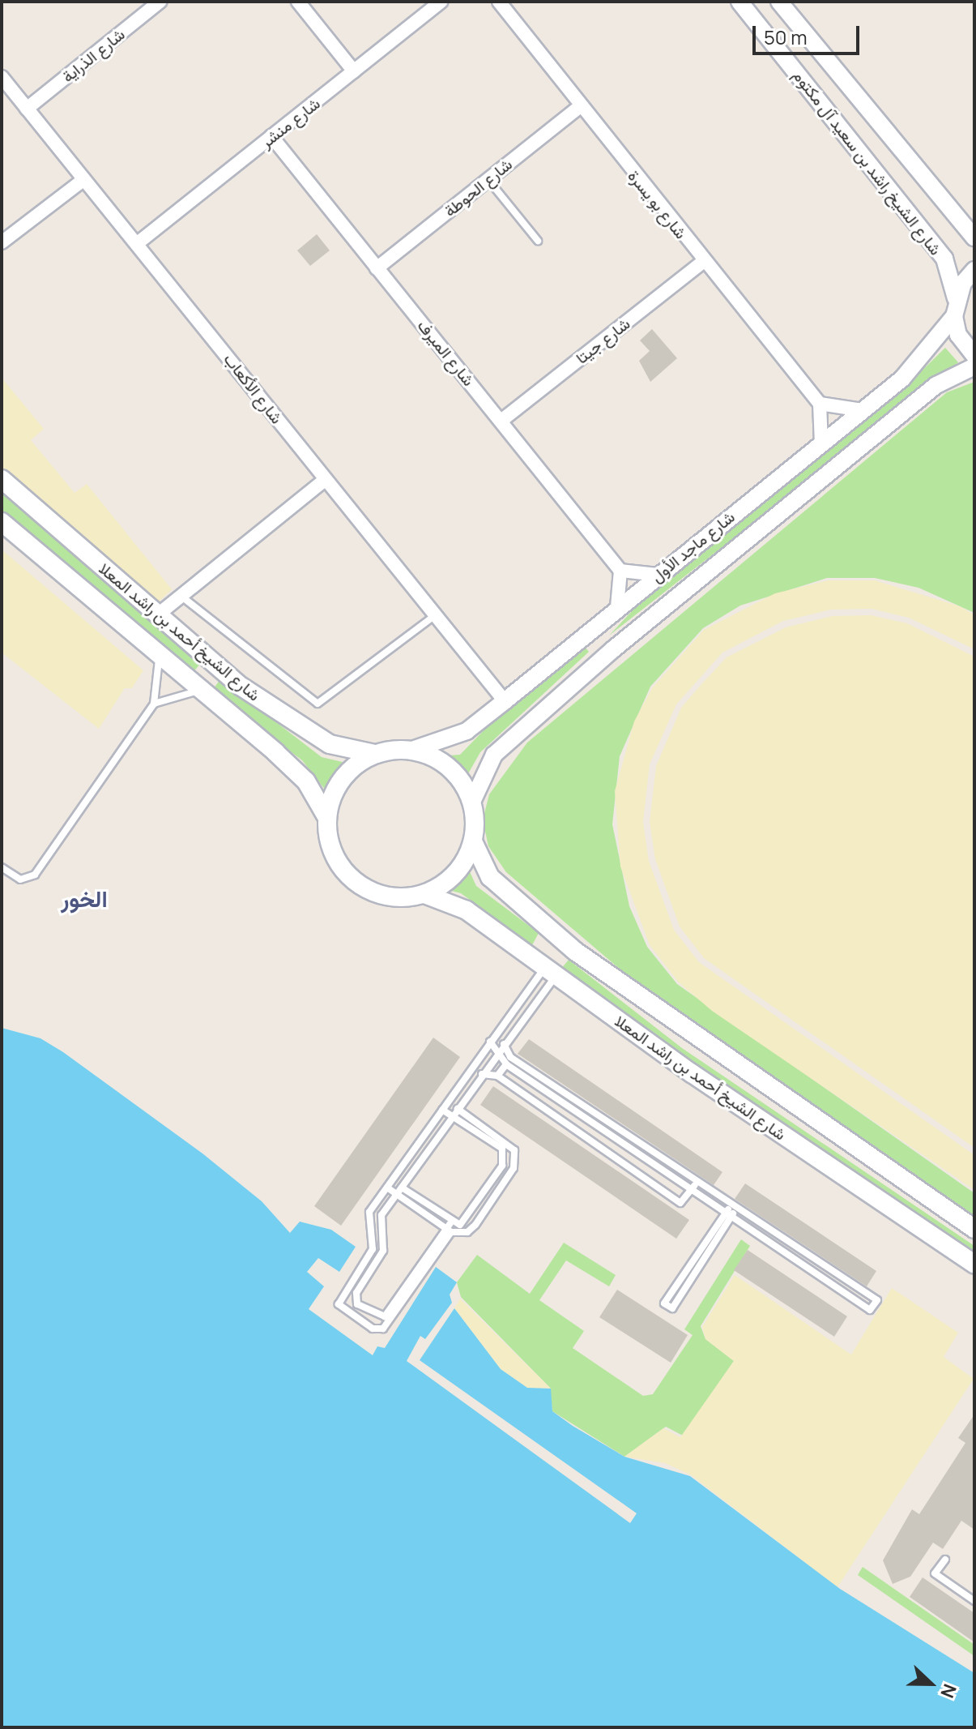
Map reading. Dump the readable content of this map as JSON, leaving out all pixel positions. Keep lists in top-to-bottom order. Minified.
{"streets":{"main road":["شارع الشيخ أحمد بن راشد المعلا"],"street":["شارع الذراية","شارع منشر","شارع الشيخ راشد بن سعيد آل مكتوم","شارع الحوطة","شارع بو يسرة","شارع جيتا","شارع الميرف","شارع الأكعاب","شارع ماجد الأول"]},"crossings":[["شارع الذراية","شارع الأكعاب"],["شارع منشر","شارع الميرف"],["شارع منشر","شارع الأكعاب"],["شارع الحوطة","شارع بو يسرة"],["شارع الحوطة","شارع الميرف"],["شارع بو يسرة","شارع جيتا"],["شارع جيتا","شارع الميرف"],["شارع الأكعاب","شارع ماجد الأول"],["شارع ماجد الأول","شارع الشيخ أحمد بن راشد المعلا"]],"districts":["الخور"],"scale_bar":"50 m","north":"right"}
